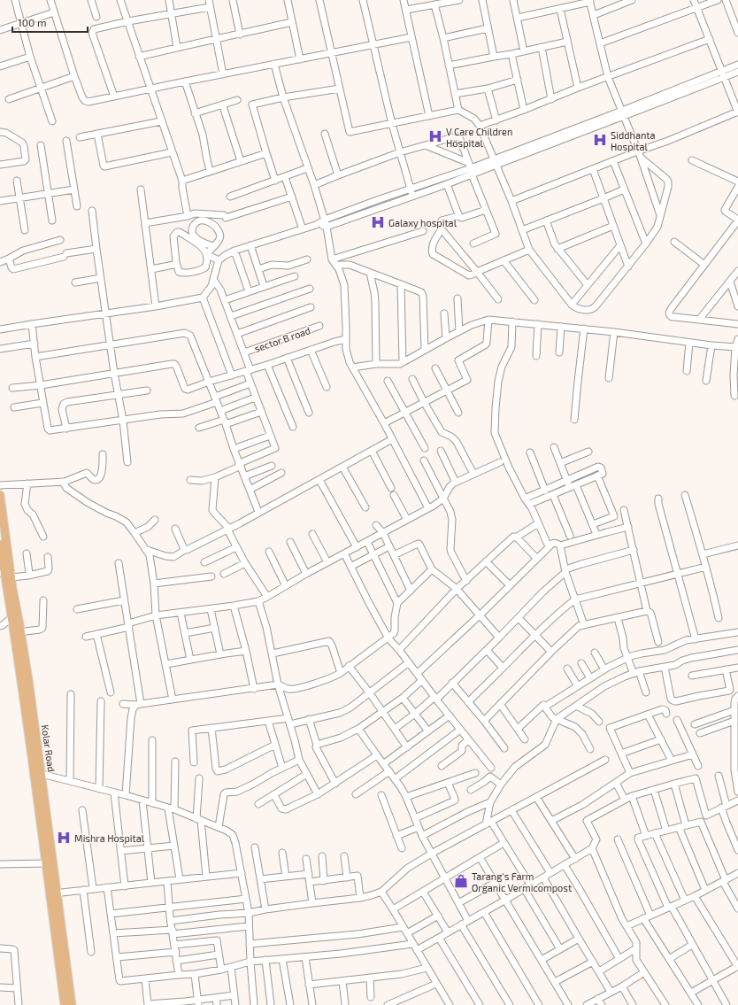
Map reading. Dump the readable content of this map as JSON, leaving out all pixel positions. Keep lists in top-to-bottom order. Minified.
{"streets":{"main road":["Kolar Road"],"street":["sector B road"]},"places":{"hospital":["V Care Children Hospital","Siddhanta Hospital","Galaxy hospital","Mishra Hospital"],"shop":["Tarang's Farm Organic Vermicompost"]},"scale_bar":"100 m"}
